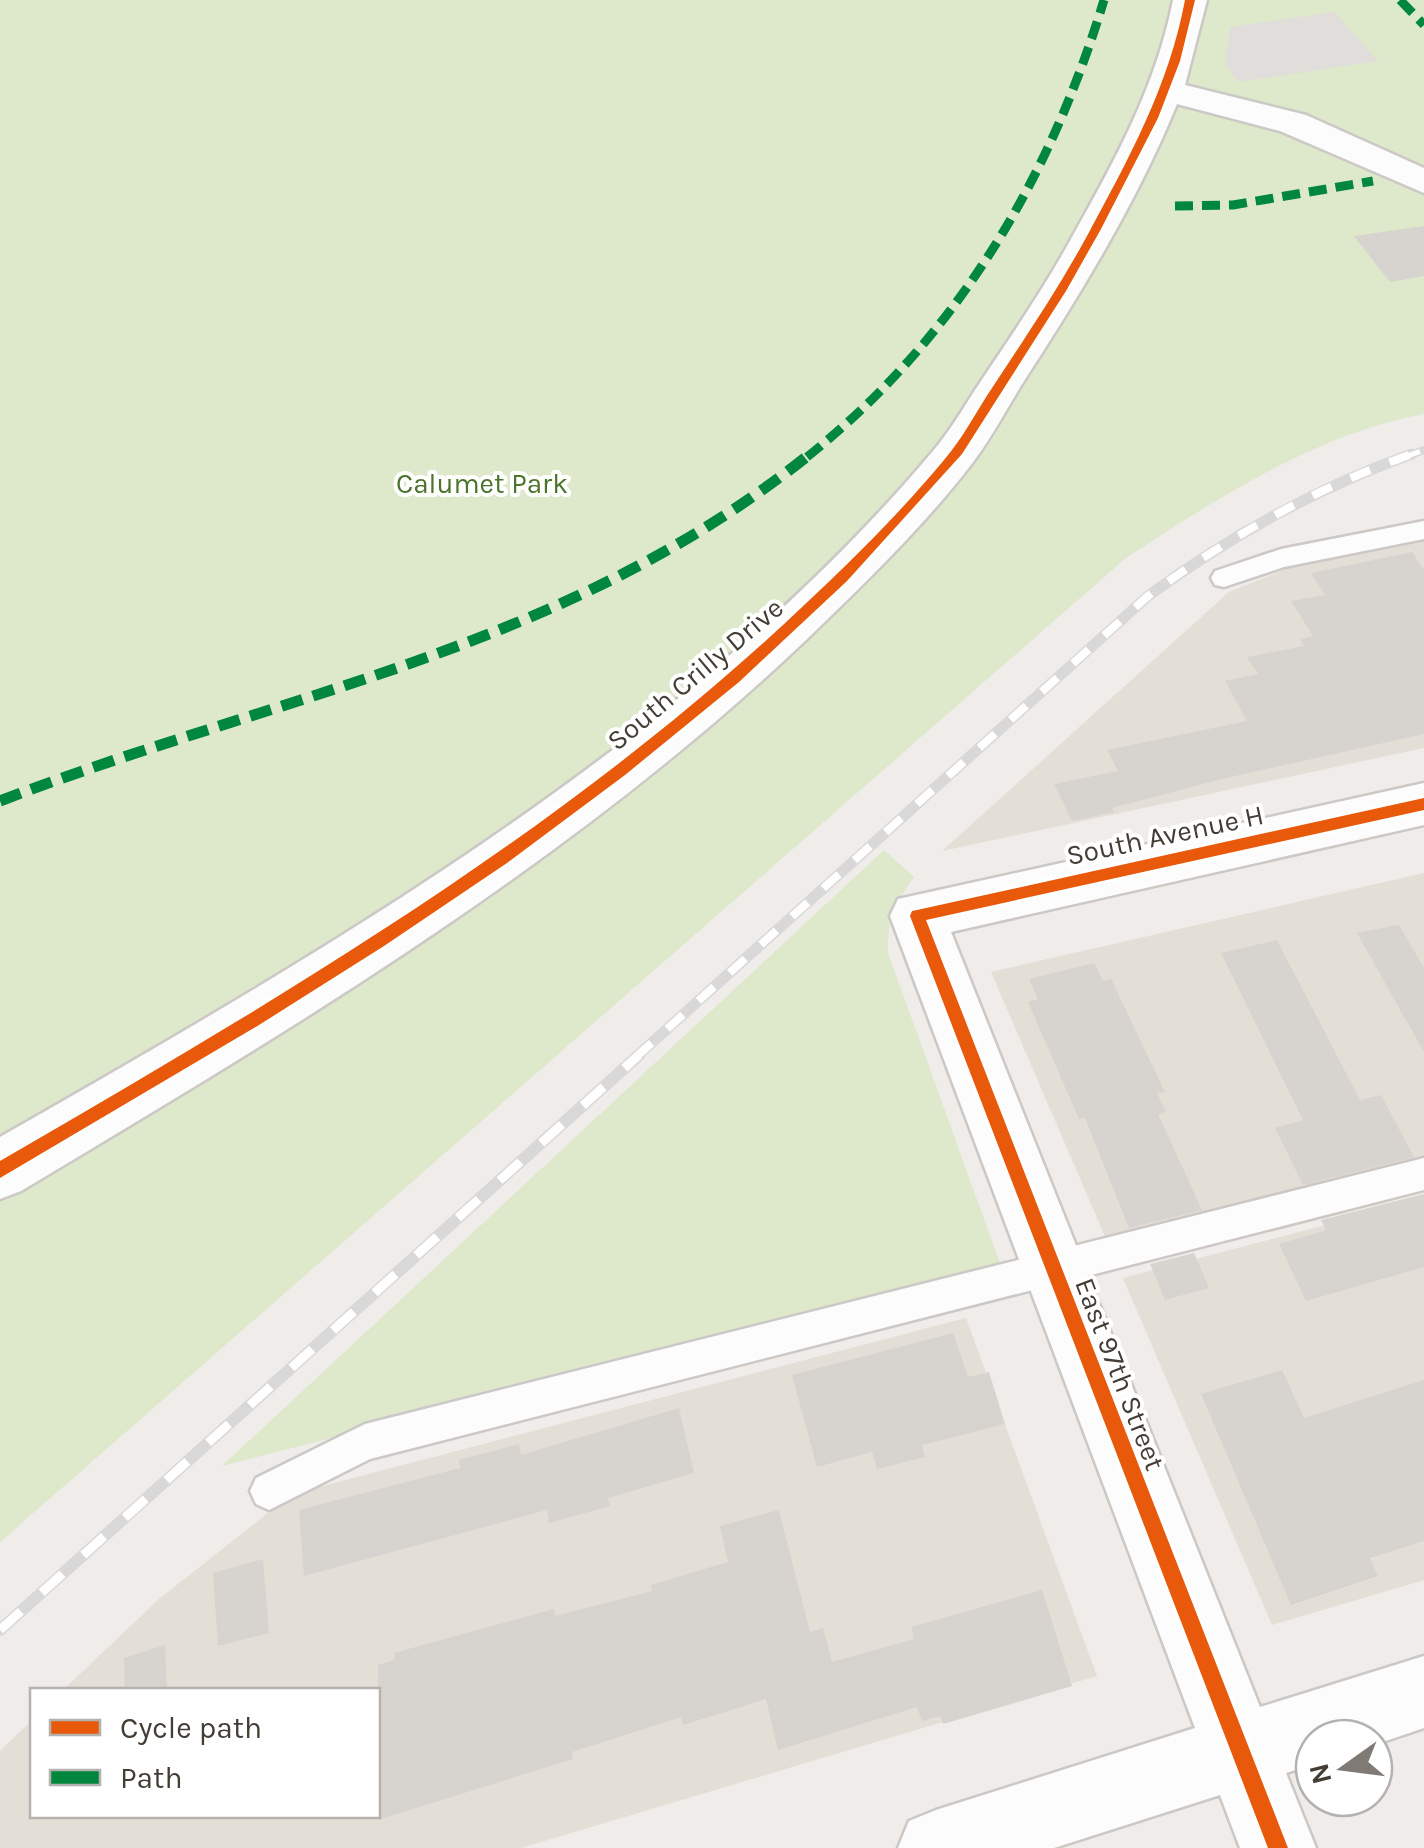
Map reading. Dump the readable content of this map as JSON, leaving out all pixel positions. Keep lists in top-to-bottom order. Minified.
{"streets":{"street":["South Crilly Drive","South Avenue H","East 97th Street"]},"crossings":[["South Avenue H","East 97th Street"]],"parks":["Calumet Park"],"legend":["Cycle path","Path"],"north":"left"}
